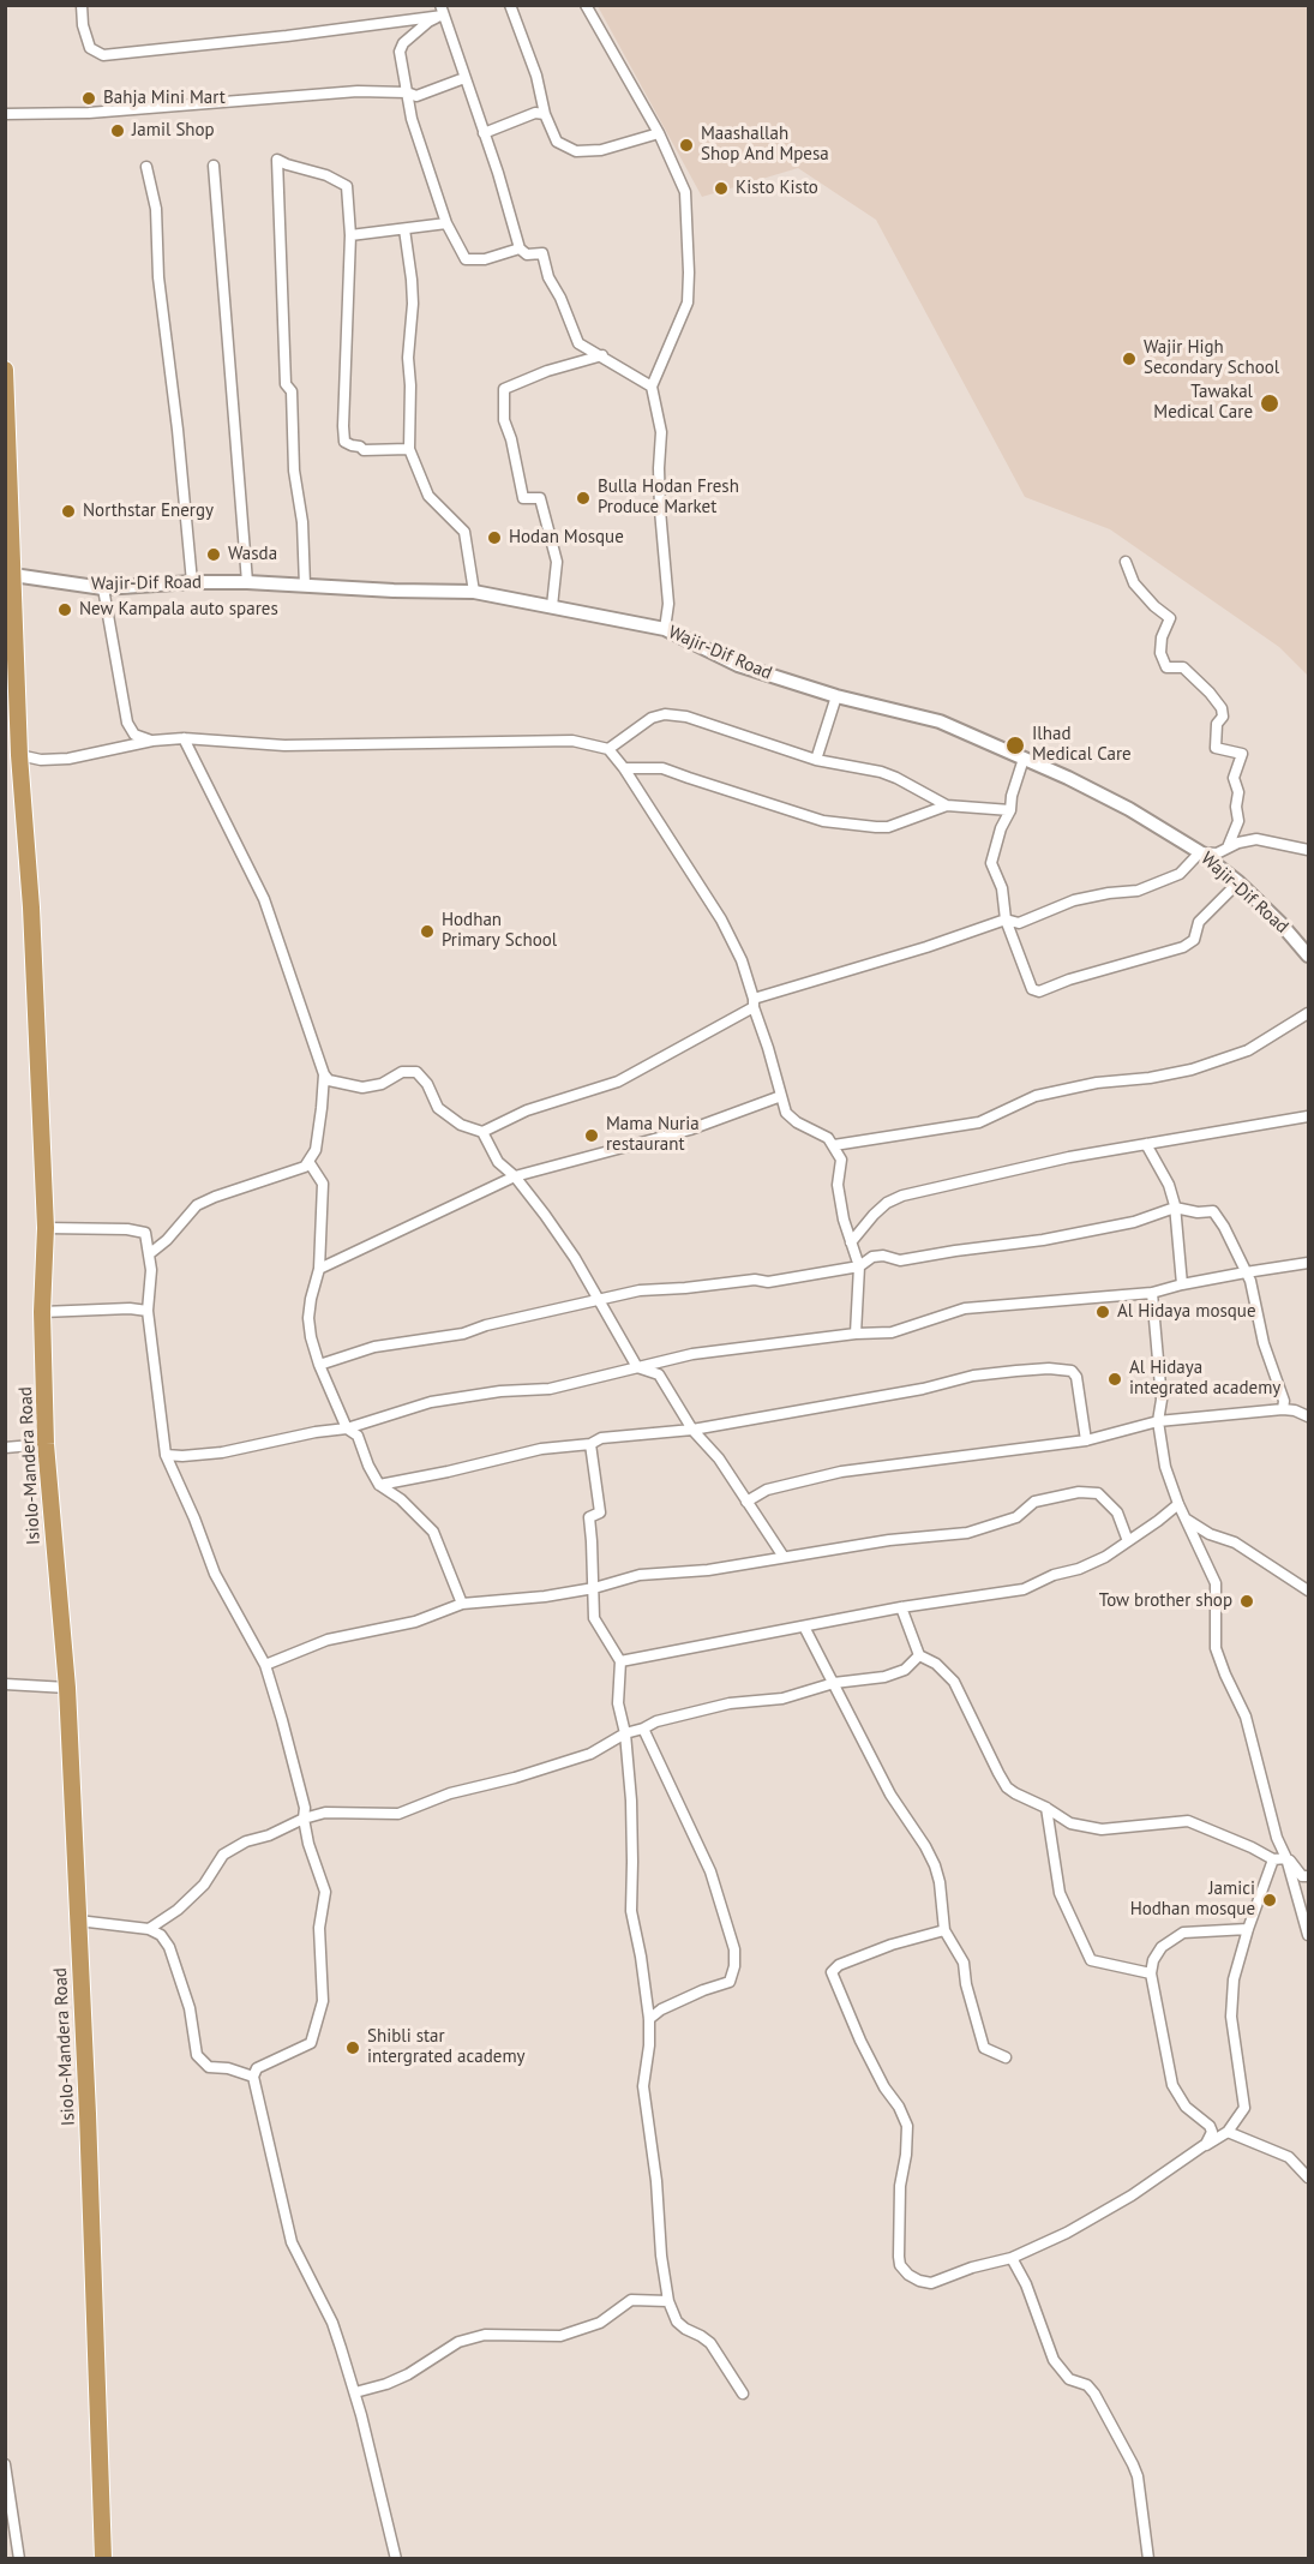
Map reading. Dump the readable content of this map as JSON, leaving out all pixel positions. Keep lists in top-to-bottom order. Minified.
{"streets":{"highway":["Isiolo-Mandera Road"],"main road":["Wajir-Dif Road"]},"crossings":[["Wajir-Dif Road","Isiolo-Mandera Road"]],"places":["Bahja Mini Mart","Jamil Shop","Maashallah Shop And Mpesa","Kisto Kisto","Wajir High Secondary School","Tawakal Medical Care","Bulla Hodan Fresh Produce Market","Northstar Energy","Hodan Mosque","Wasda","New Kampala auto spares","Ilhad Medical Care","Hodhan Primary School","Mama Nuria restaurant","Al Hidaya mosque","Al Hidaya integrated academy","Tow brother shop","Jamici Hodhan mosque","Shibli star intergrated academy"]}
